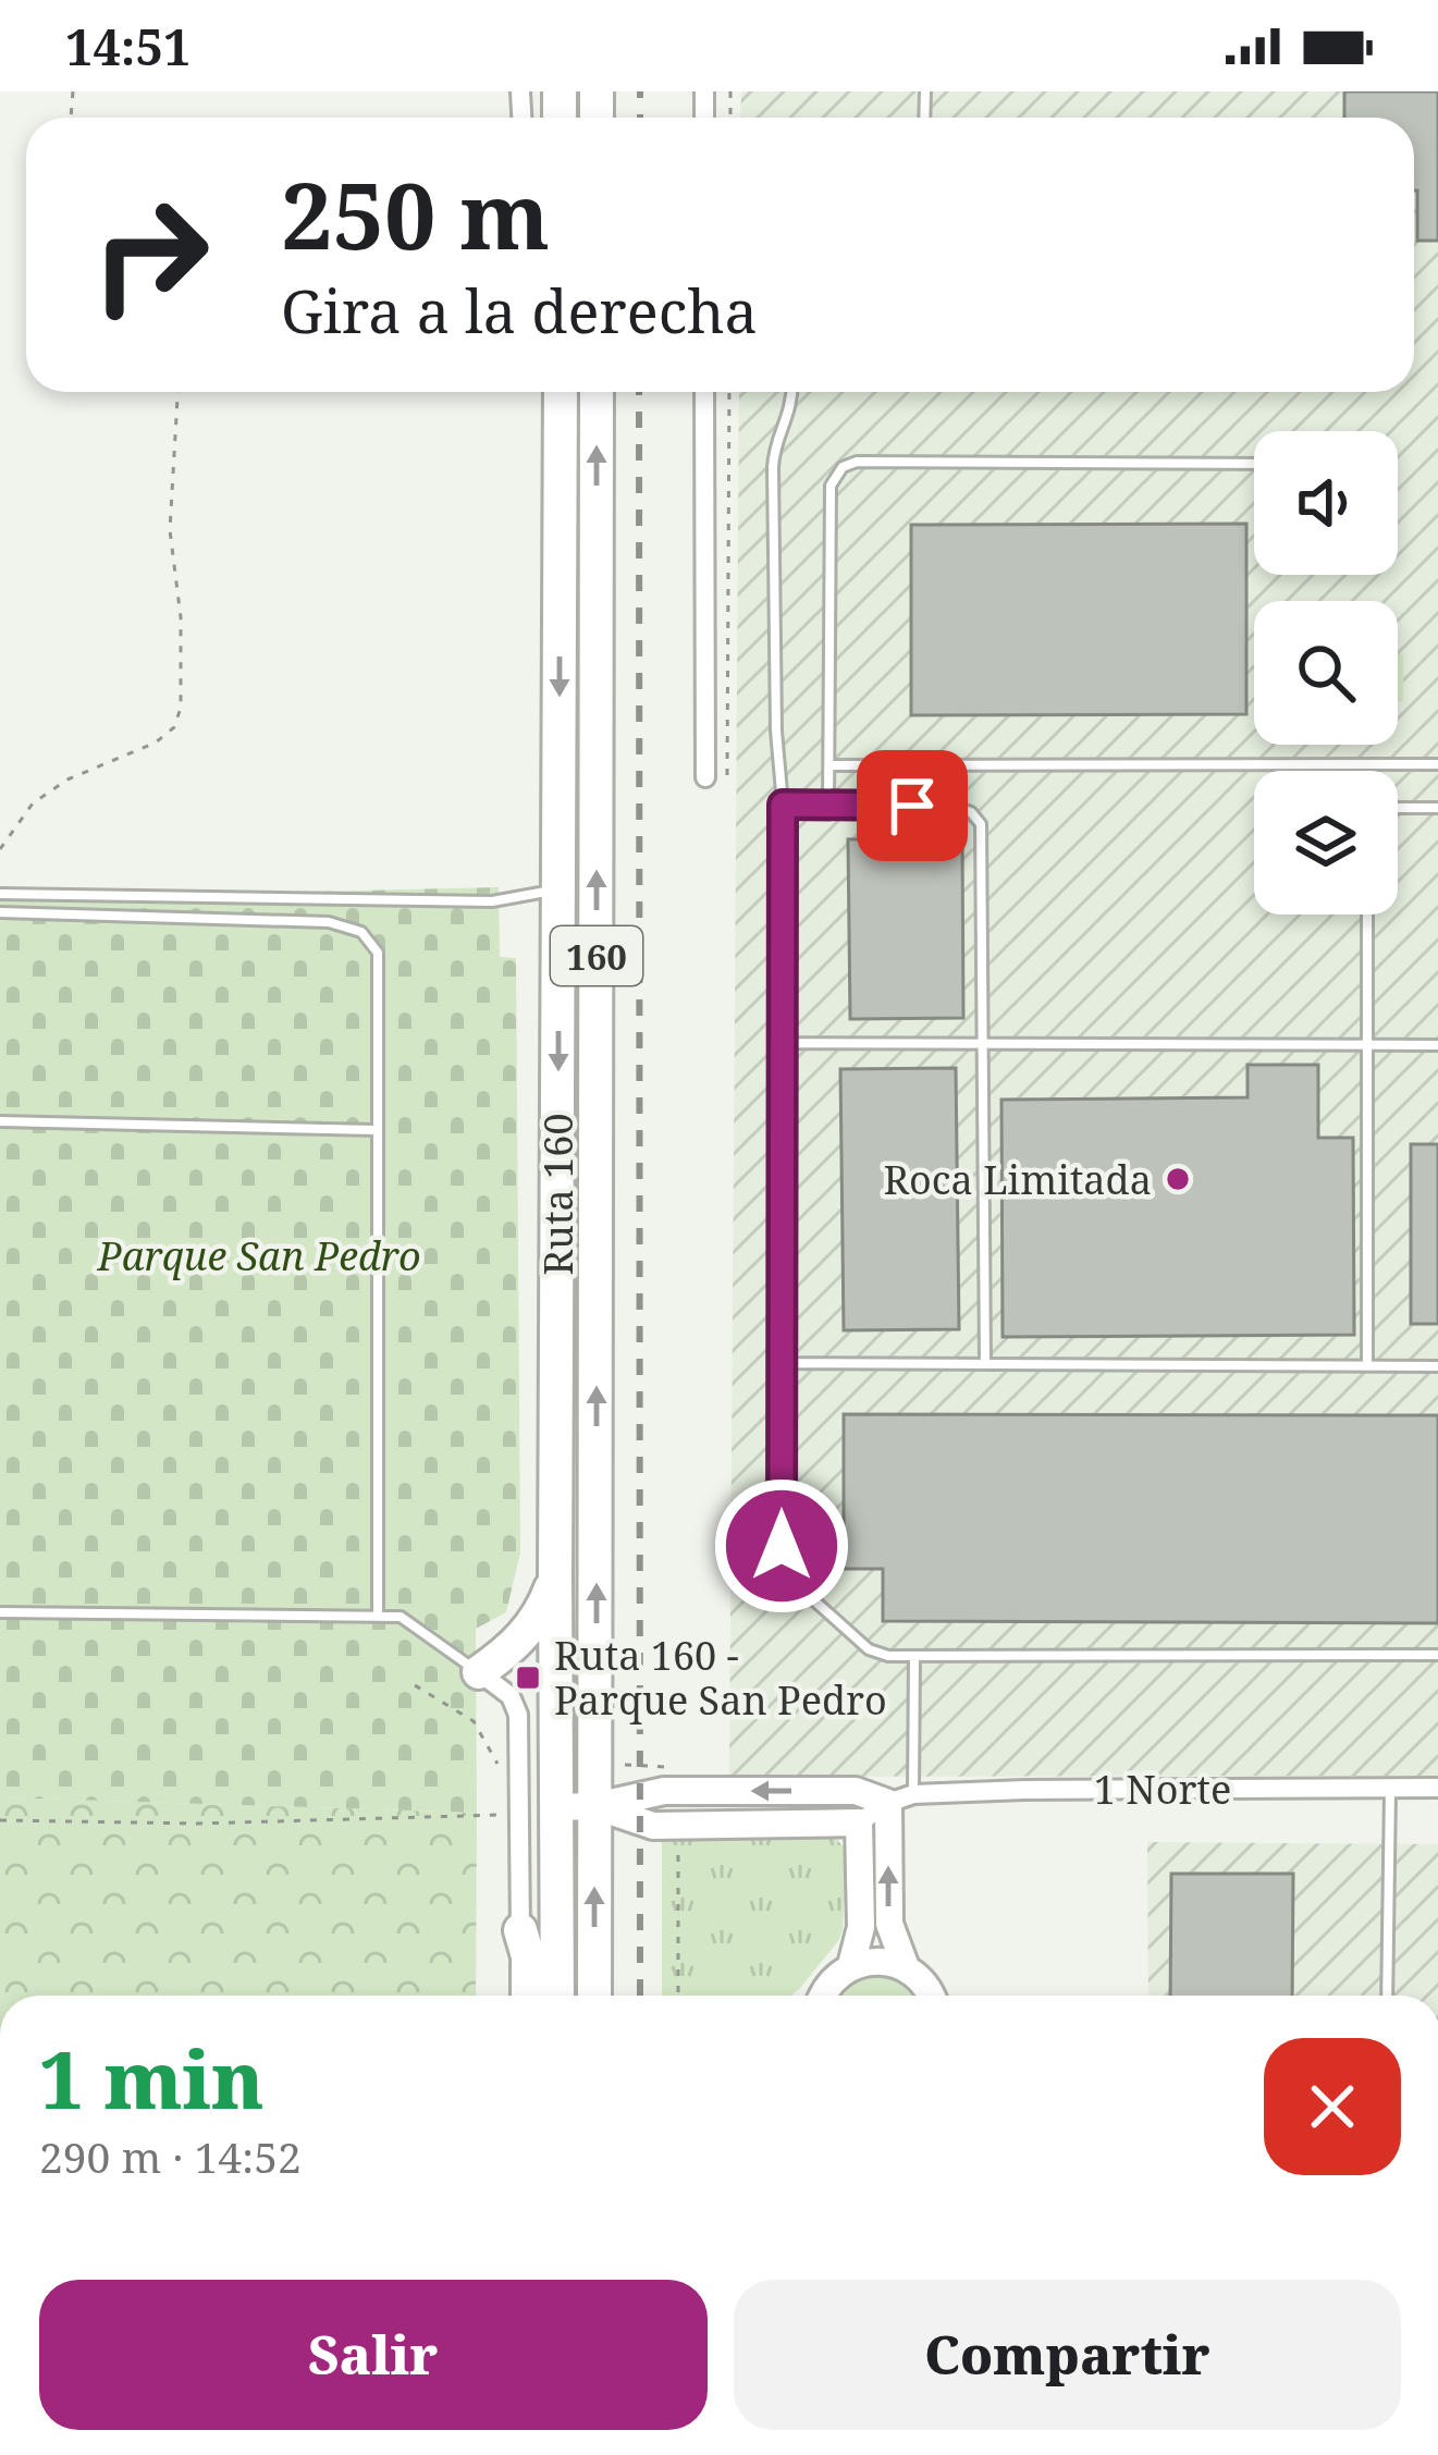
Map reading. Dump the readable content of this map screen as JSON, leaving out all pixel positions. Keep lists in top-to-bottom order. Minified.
{"streets":{"highway":["160","Ruta 160"],"street":["1 Norte"]},"crossings":[["Ruta 160","1 Norte"]],"parks":["Parque San Pedro"],"places":{"other":["Roca Limitada"],"transit":["Ruta 160 - Parque San Pedro"]},"page":{"status":"14:51","turn":["250 m","Gira a la derecha"],"heading":["1 min","290 m · 14:52"],"buttons":["Salir","Compartir"]}}
